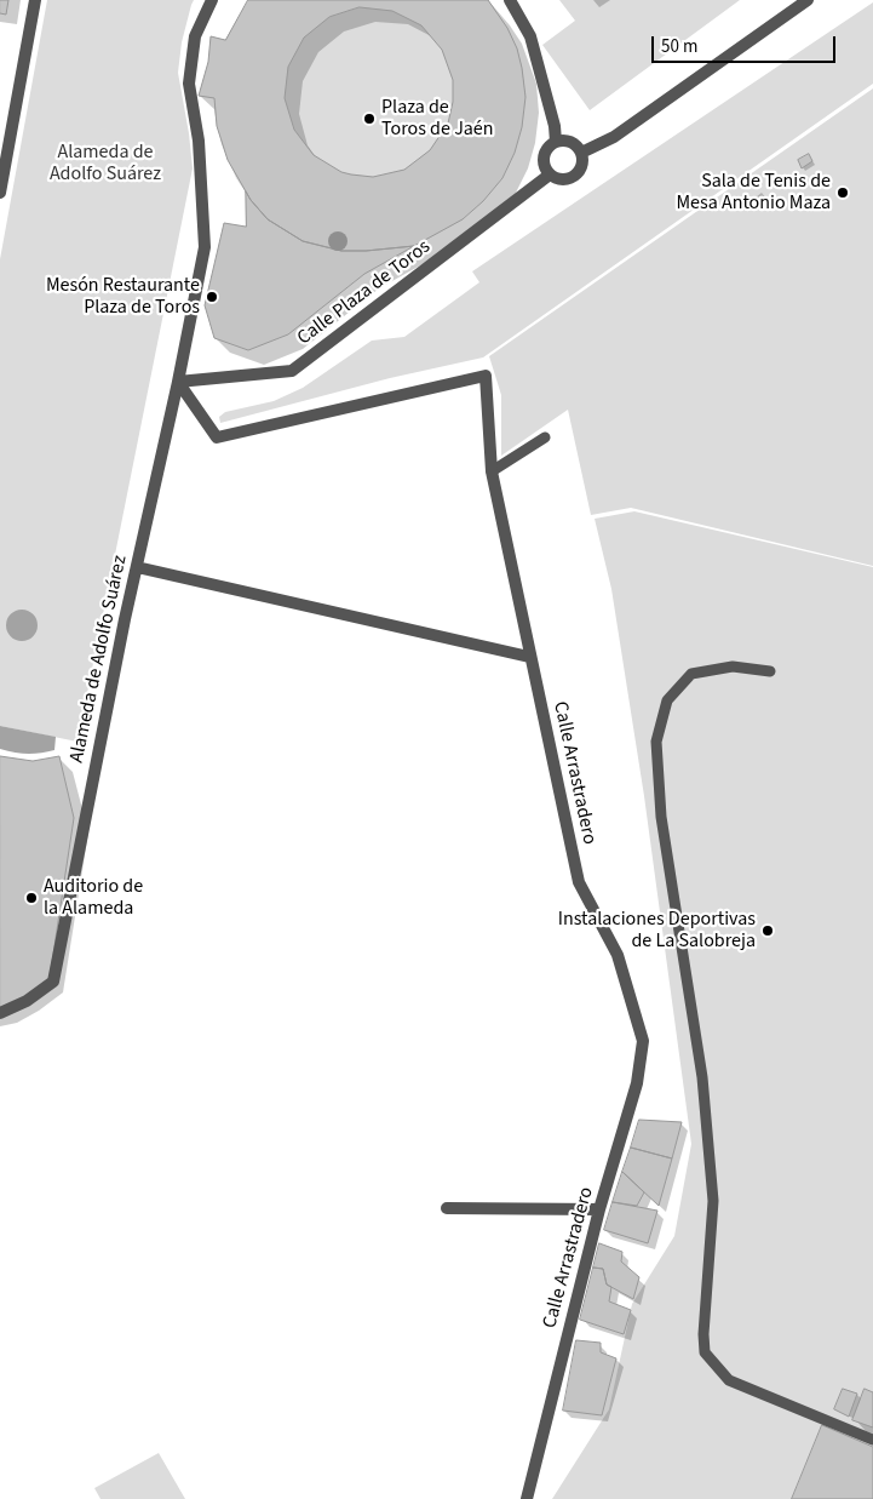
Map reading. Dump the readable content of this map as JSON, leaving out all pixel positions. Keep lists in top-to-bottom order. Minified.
{"streets":{"street":["Calle Plaza de Toros","Alameda de Adolfo Suárez","Calle Arrastradero"]},"crossings":[["Calle Plaza de Toros","Alameda de Adolfo Suárez"],["Calle Plaza de Toros","Calle Arrastradero"],["Alameda de Adolfo Suárez","Calle Arrastradero"]],"parks":["Alameda de Adolfo Suárez"],"places":["Plaza de Toros de Jaén","Sala de Tenis de Mesa Antonio Maza","Mesón Restaurante Plaza de Toros","Auditorio de la Alameda","Instalaciones Deportivas de La Salobreja"],"scale_bar":"50 m"}
